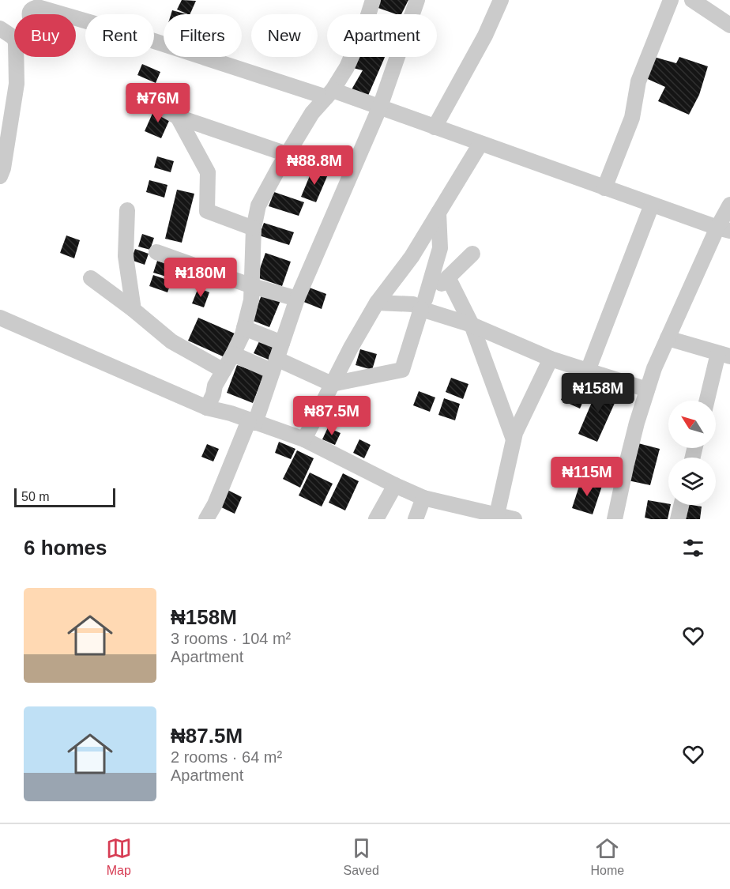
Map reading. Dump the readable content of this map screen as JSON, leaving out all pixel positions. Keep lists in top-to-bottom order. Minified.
{"scale_bar":"50 m","north":"top left","page":{"chip":["Buy","Rent","Filters","New","Apartment"],"price":["₦76M","₦88.8M","₦180M","₦158M","₦87.5M","₦115M"],"scale":"50 m","heading":"6 homes","list":[{"name":"₦158M","note":"3 rooms · 104 m² · Apartment"},{"name":"₦87.5M","note":"2 rooms · 64 m² · Apartment"}],"tabs":["Map","Saved","Home"]}}
